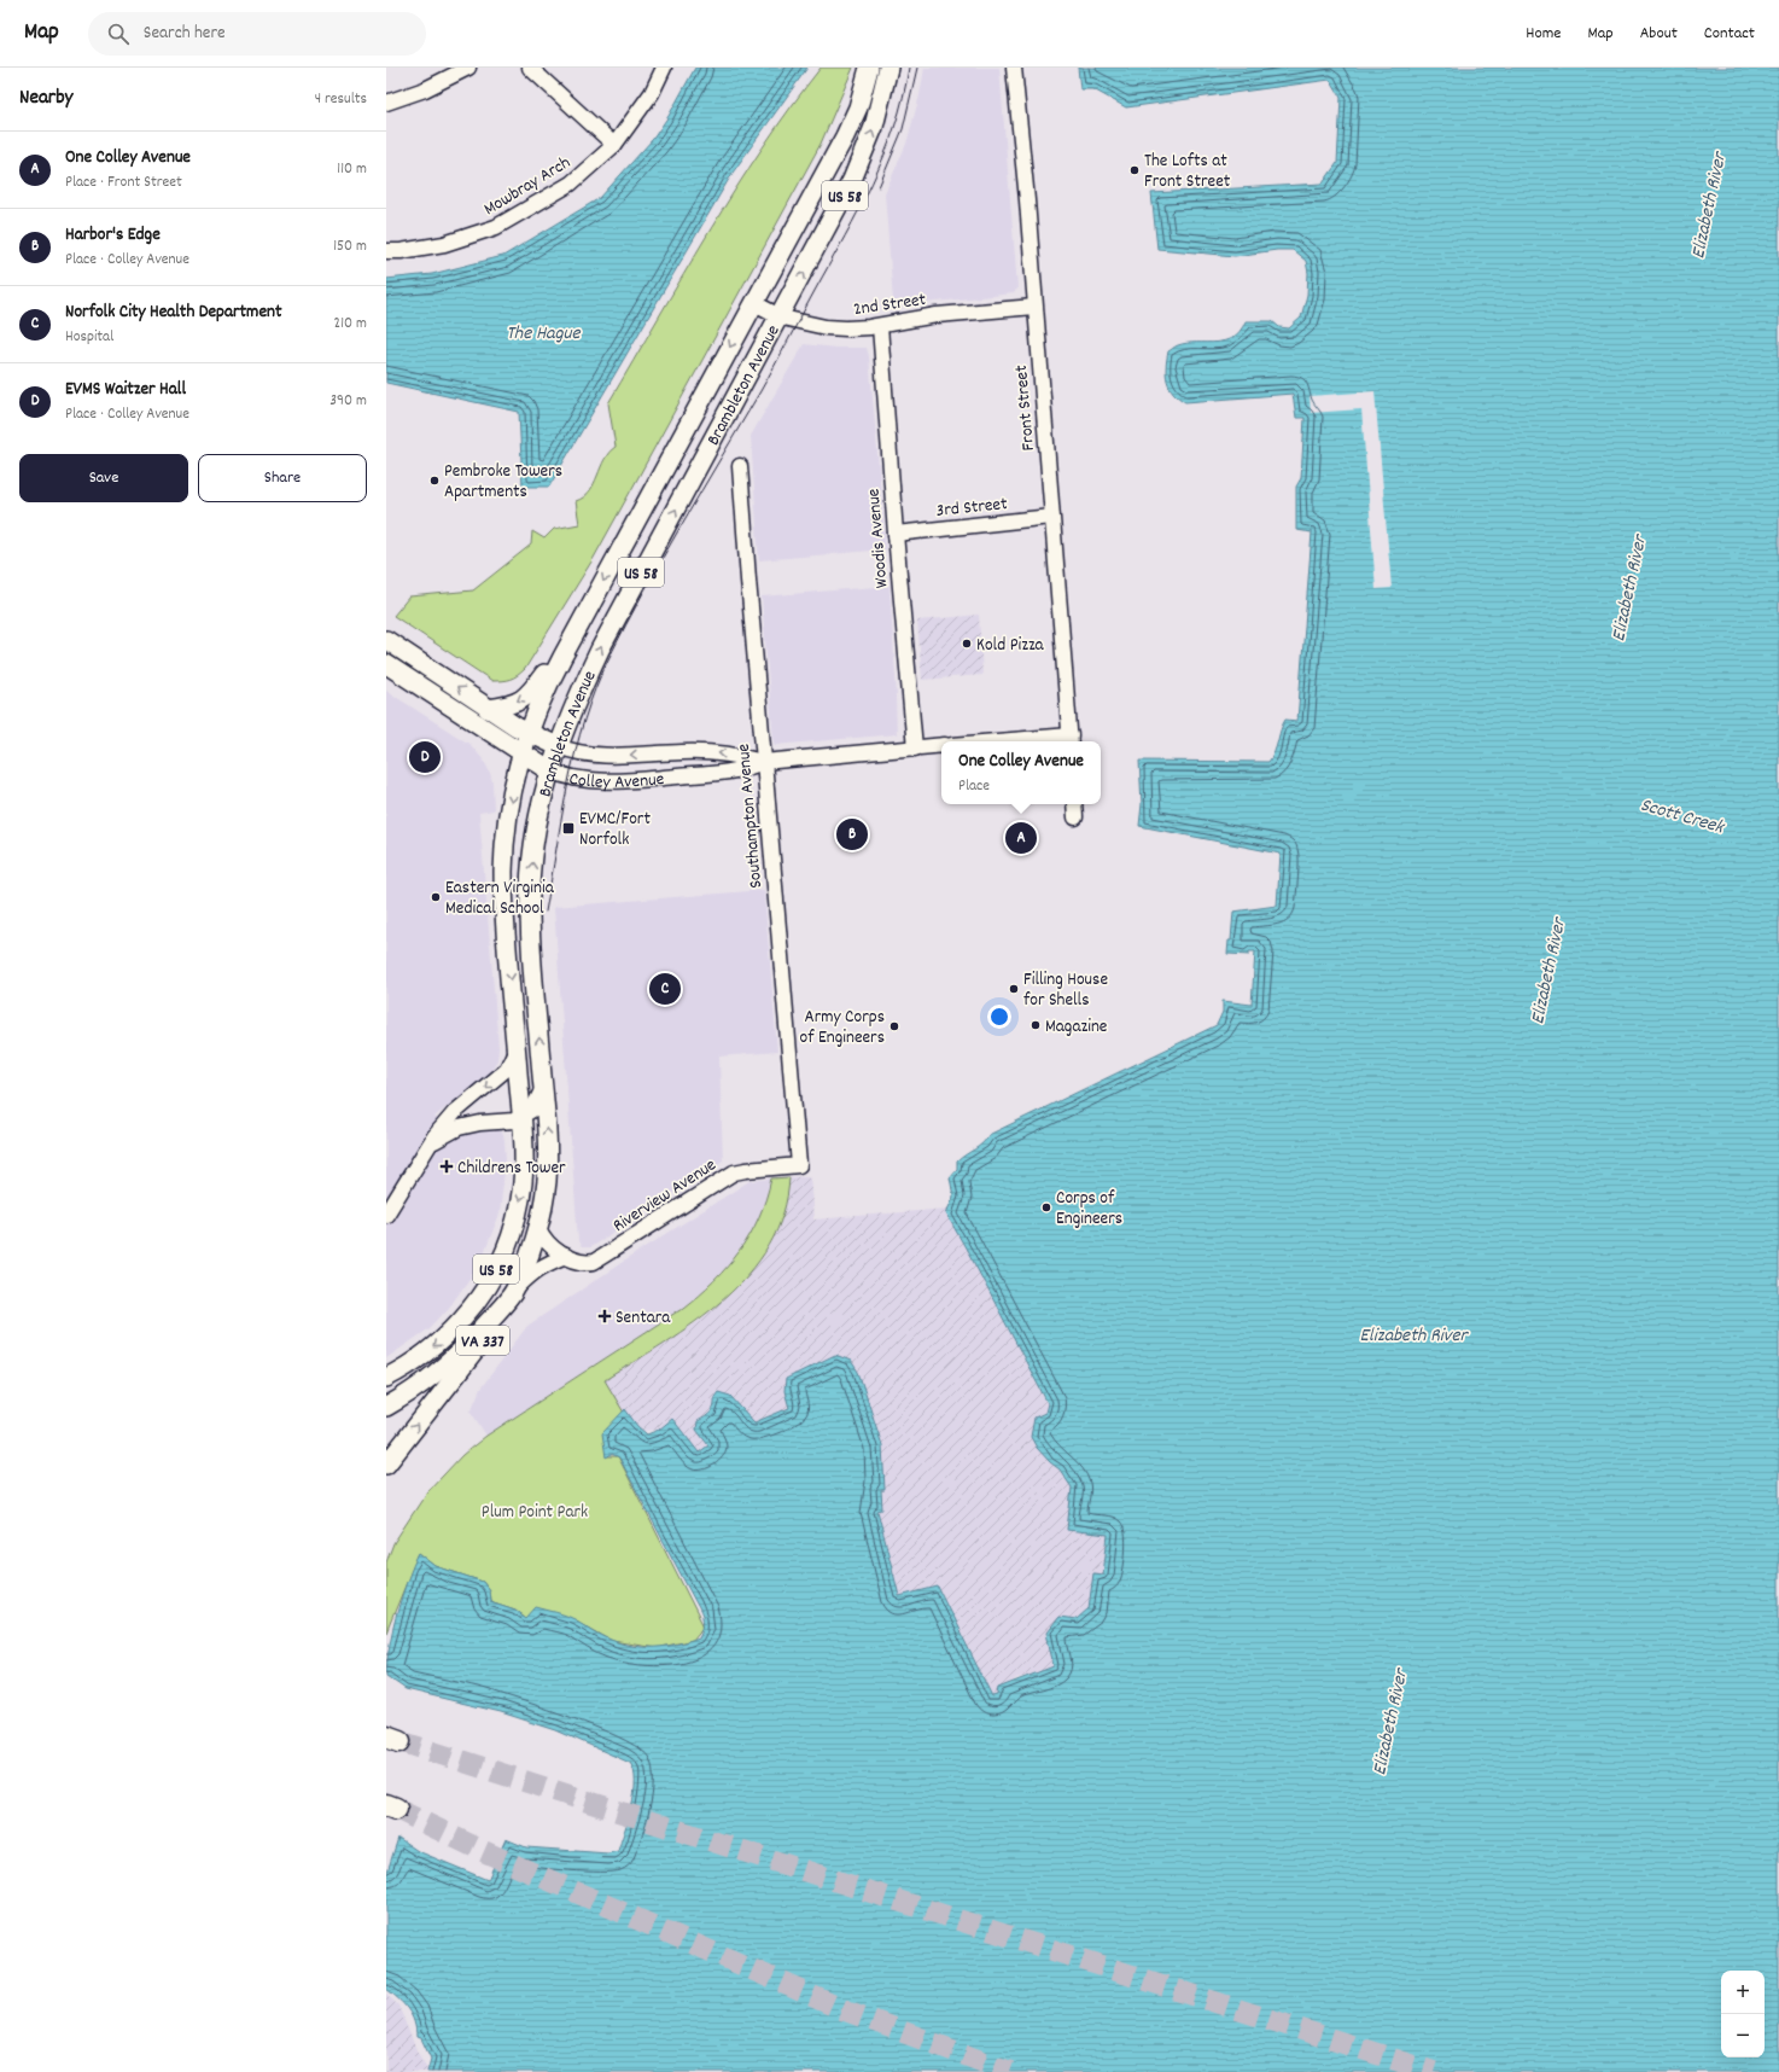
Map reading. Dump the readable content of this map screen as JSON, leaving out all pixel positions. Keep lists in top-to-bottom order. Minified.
{"streets":{"main road":["US 58","Brambleton Avenue","Colley Avenue","VA 337"],"street":["Mowbray Arch","2nd Street","Front Street","3rd Street","Woodis Avenue","Southampton Avenue","Riverview Avenue"]},"crossings":[["2nd Street","Brambleton Avenue"],["2nd Street","Front Street"],["2nd Street","Woodis Avenue"],["Brambleton Avenue","Colley Avenue"],["Brambleton Avenue","Riverview Avenue"],["Brambleton Avenue","VA 337"],["Front Street","3rd Street"],["3rd Street","Woodis Avenue"],["Woodis Avenue","Colley Avenue"],["Colley Avenue","Southampton Avenue"],["Southampton Avenue","Riverview Avenue"]],"water":["Elizabeth River","The Hague","Scott Creek"],"parks":["Plum Point Park"],"places":{"other":["The Lofts at Front Street","Pembroke Towers Apartments","Kold Pizza","Eastern Virginia Medical School","Filling House for Shells","Magazine","Army Corps of Engineers","Corps of Engineers"],"transit":["EVMC/Fort Norfolk"],"health":["Childrens Tower","Sentara"]},"page":{"header":"Map","search":"Search here","nav":["Home","Map","About","Contact"],"heading":["Nearby","4 results"],"list":[{"mark":"A","name":"One Colley Avenue","note":"Place · Front Street","value":"110 m"},{"mark":"B","name":"Harbor's Edge","note":"Place · Colley Avenue","value":"150 m"},{"mark":"C","name":"Norfolk City Health Department","note":"Hospital","value":"210 m"},{"mark":"D","name":"EVMS Waitzer Hall","note":"Place · Colley Avenue","value":"390 m"}],"buttons":["Save","Share"],"pins":["D","B","A","C"],"popup":["One Colley Avenue","Place"],"map_buttons":["+","−"]}}
